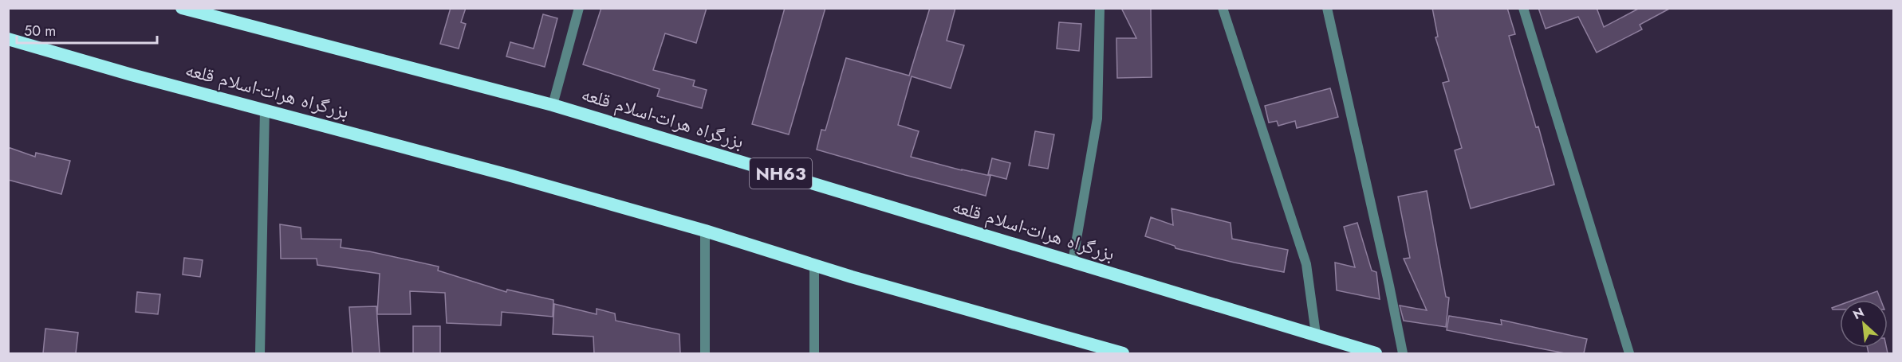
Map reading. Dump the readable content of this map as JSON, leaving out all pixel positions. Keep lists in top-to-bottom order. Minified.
{"streets":{"highway":["بزرگراه هرات-اسلام قلعه","NH63"]},"scale_bar":"50 m","north":"top left"}
